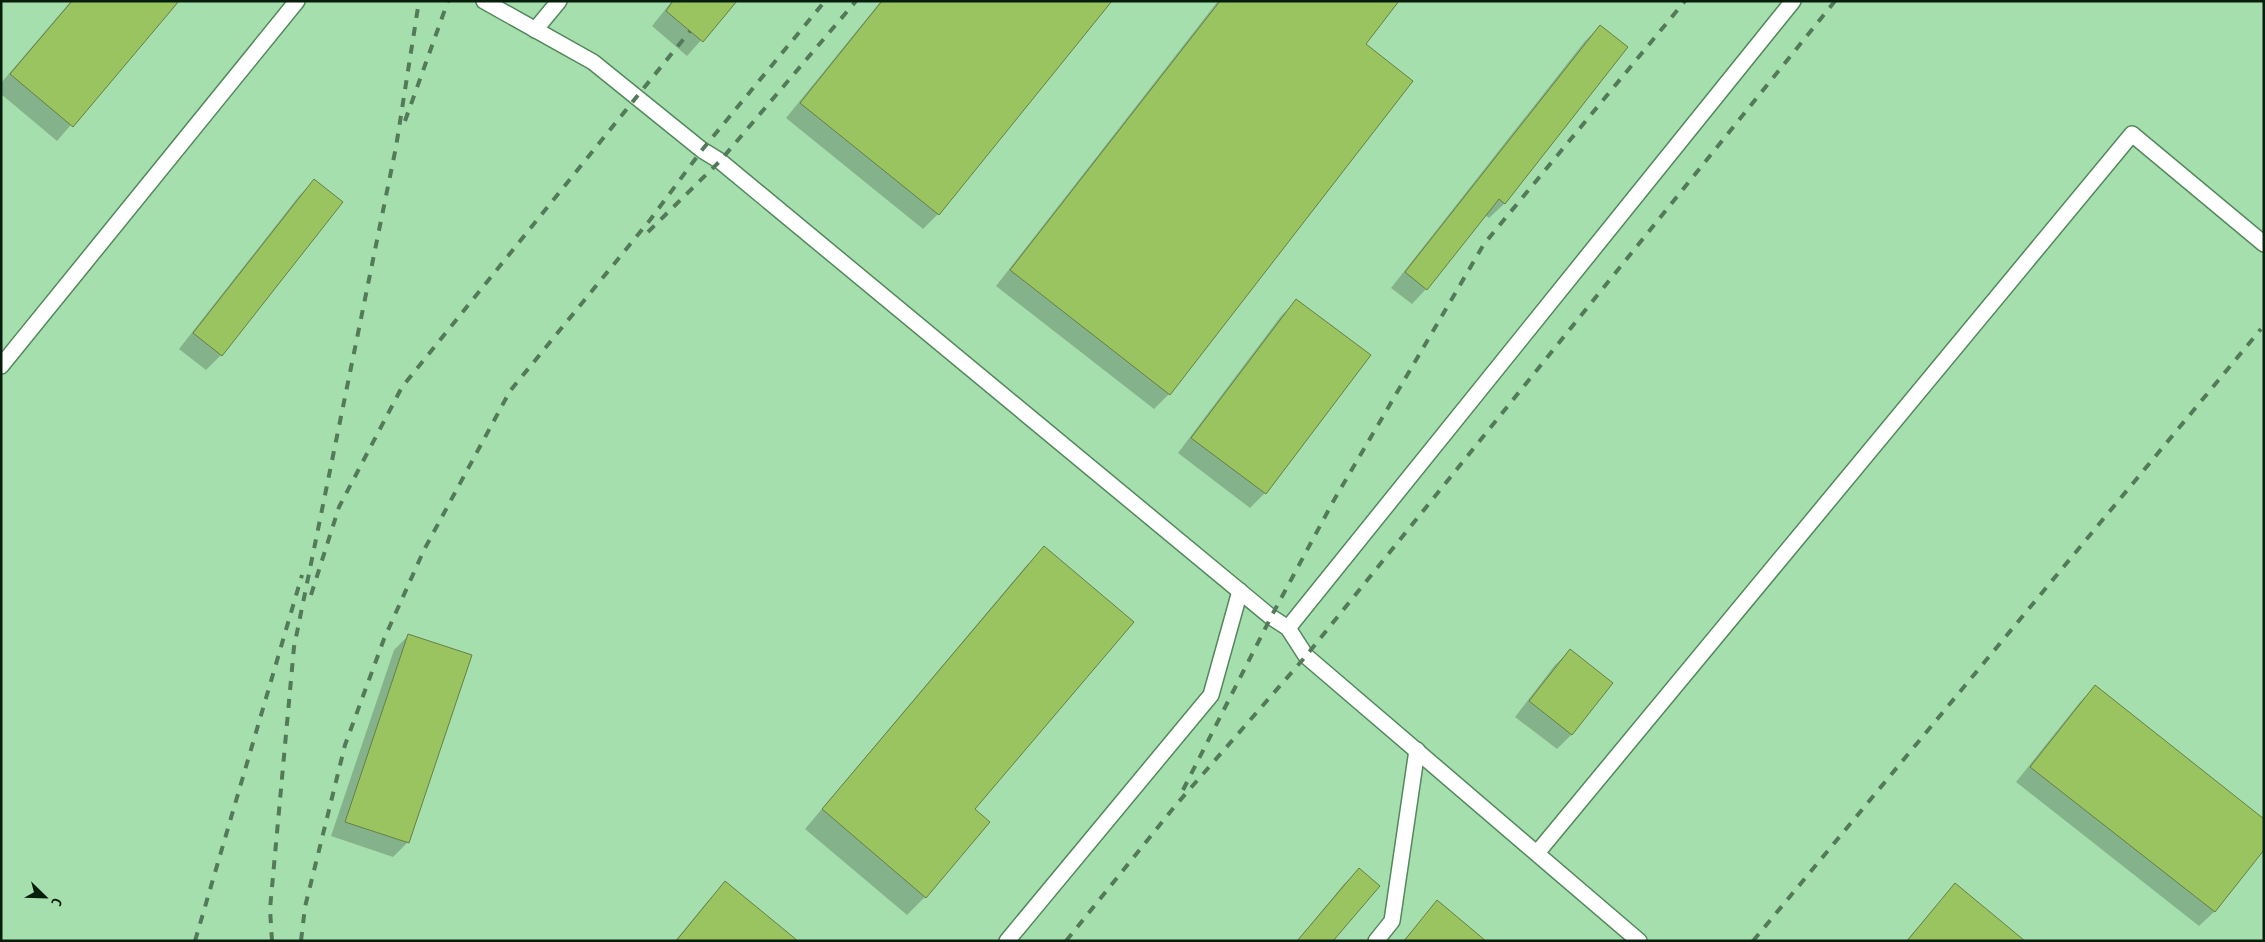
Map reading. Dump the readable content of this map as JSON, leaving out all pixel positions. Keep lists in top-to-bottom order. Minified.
{"north":"bottom right"}
